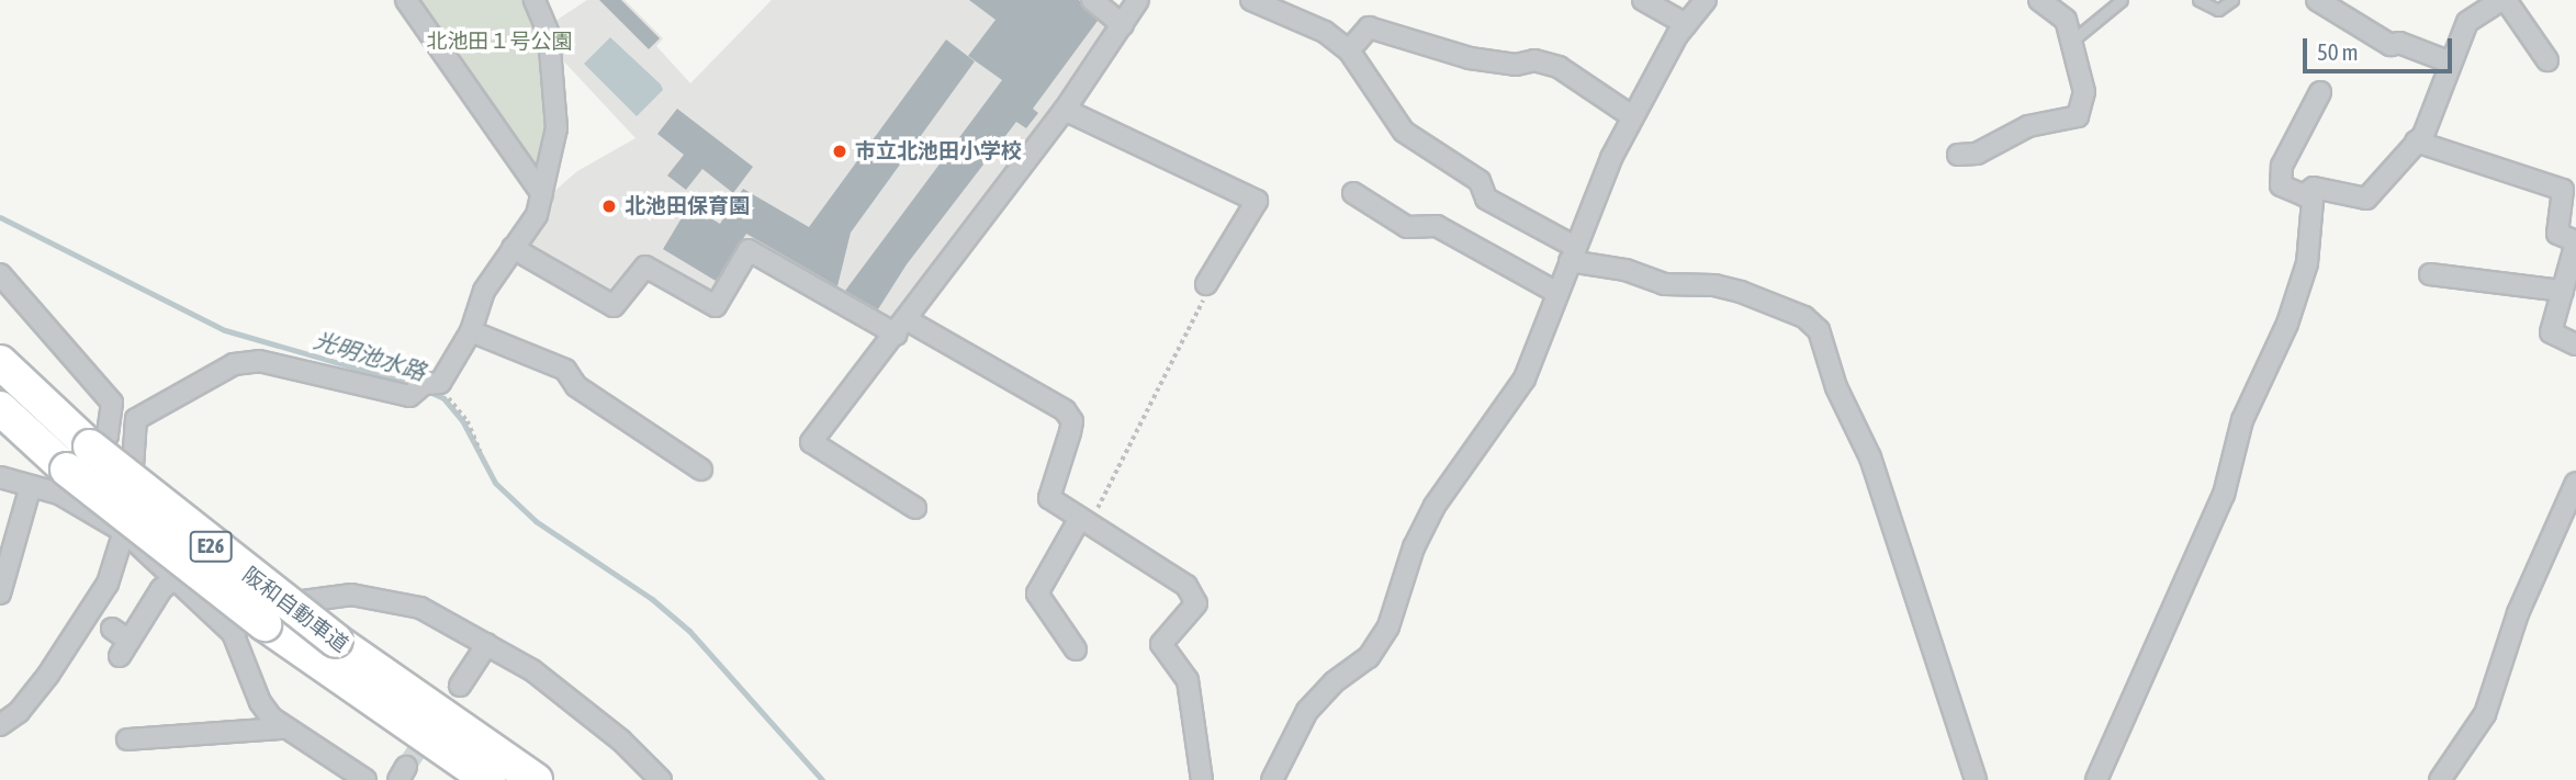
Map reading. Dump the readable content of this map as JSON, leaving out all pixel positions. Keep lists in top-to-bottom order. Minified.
{"streets":{"highway":["E26","阪和自動車道"]},"water":["光明池水路"],"parks":["北池田１号公園"],"places":["市立北池田小学校","北池田保育園"],"scale_bar":"50 m"}
